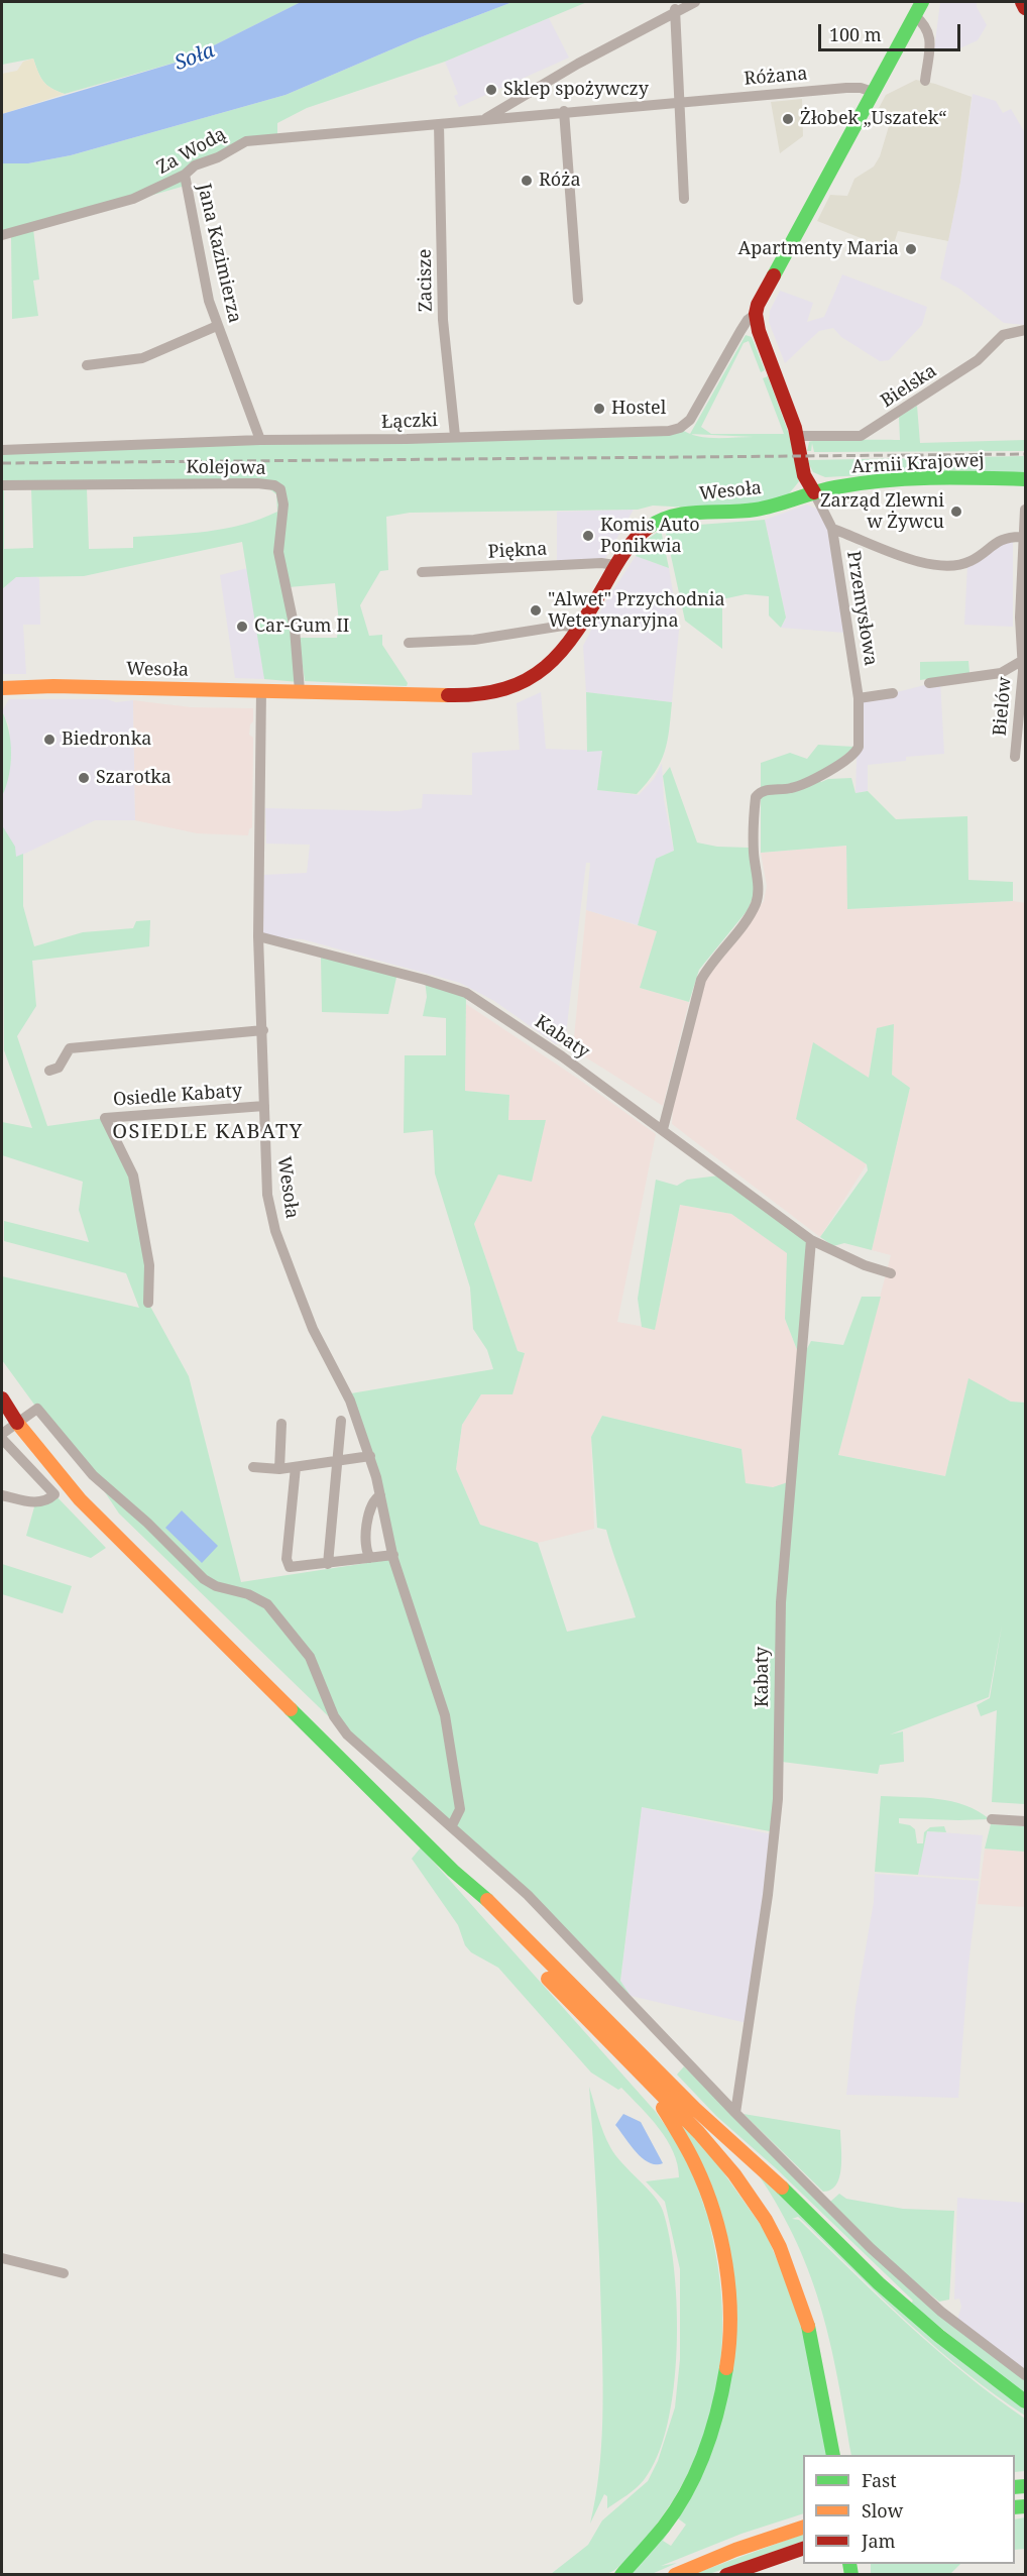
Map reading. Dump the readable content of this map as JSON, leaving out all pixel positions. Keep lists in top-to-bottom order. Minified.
{"streets":{"main road":["Armii Krajowej","Wesoła"],"street":["Różana","Za Wodą","Jana Kazimierza","Zacisze","Bielska","Łączki","Kolejowa","Piękna","Przemysłowa","Bielów","Kabaty","Osiedle Kabaty"]},"crossings":[["Różana","Za Wodą"],["Różana","Zacisze"],["Za Wodą","Jana Kazimierza"],["Za Wodą","Zacisze"],["Jana Kazimierza","Łączki"],["Zacisze","Łączki"],["Armii Krajowej","Wesoła"],["Armii Krajowej","Przemysłowa"],["Kolejowa","Wesoła"],["Wesoła","Piękna"],["Wesoła","Przemysłowa"],["Wesoła","Kabaty"],["Wesoła","Osiedle Kabaty"],["Przemysłowa","Kabaty"]],"districts":["OSIEDLE KABATY"],"water":["Soła"],"places":["Sklep spożywczy","Żłobek „Uszatek“","Róża","Apartmenty Maria","Hostel","Zarząd Zlewni w Żywcu","Komis Auto Ponikwia","\"Alwet\" Przychodnia Weterynaryjna","Car-Gum II","Biedronka","Szarotka"],"legend":["Fast","Slow","Jam"],"scale_bar":"100 m"}
